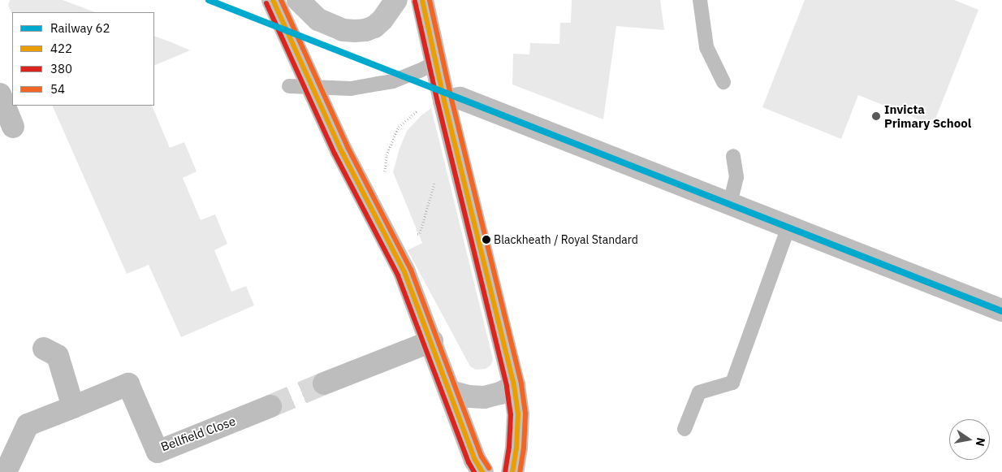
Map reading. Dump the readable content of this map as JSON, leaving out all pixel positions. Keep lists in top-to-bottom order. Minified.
{"streets":{"street":["Bellfield Close"]},"places":["Invicta Primary School","Blackheath / Royal Standard"],"lines":["rail line 62","transit line 422","transit line 54","transit line 380"],"legend":["Railway 62","422","380","54"],"north":"right"}
